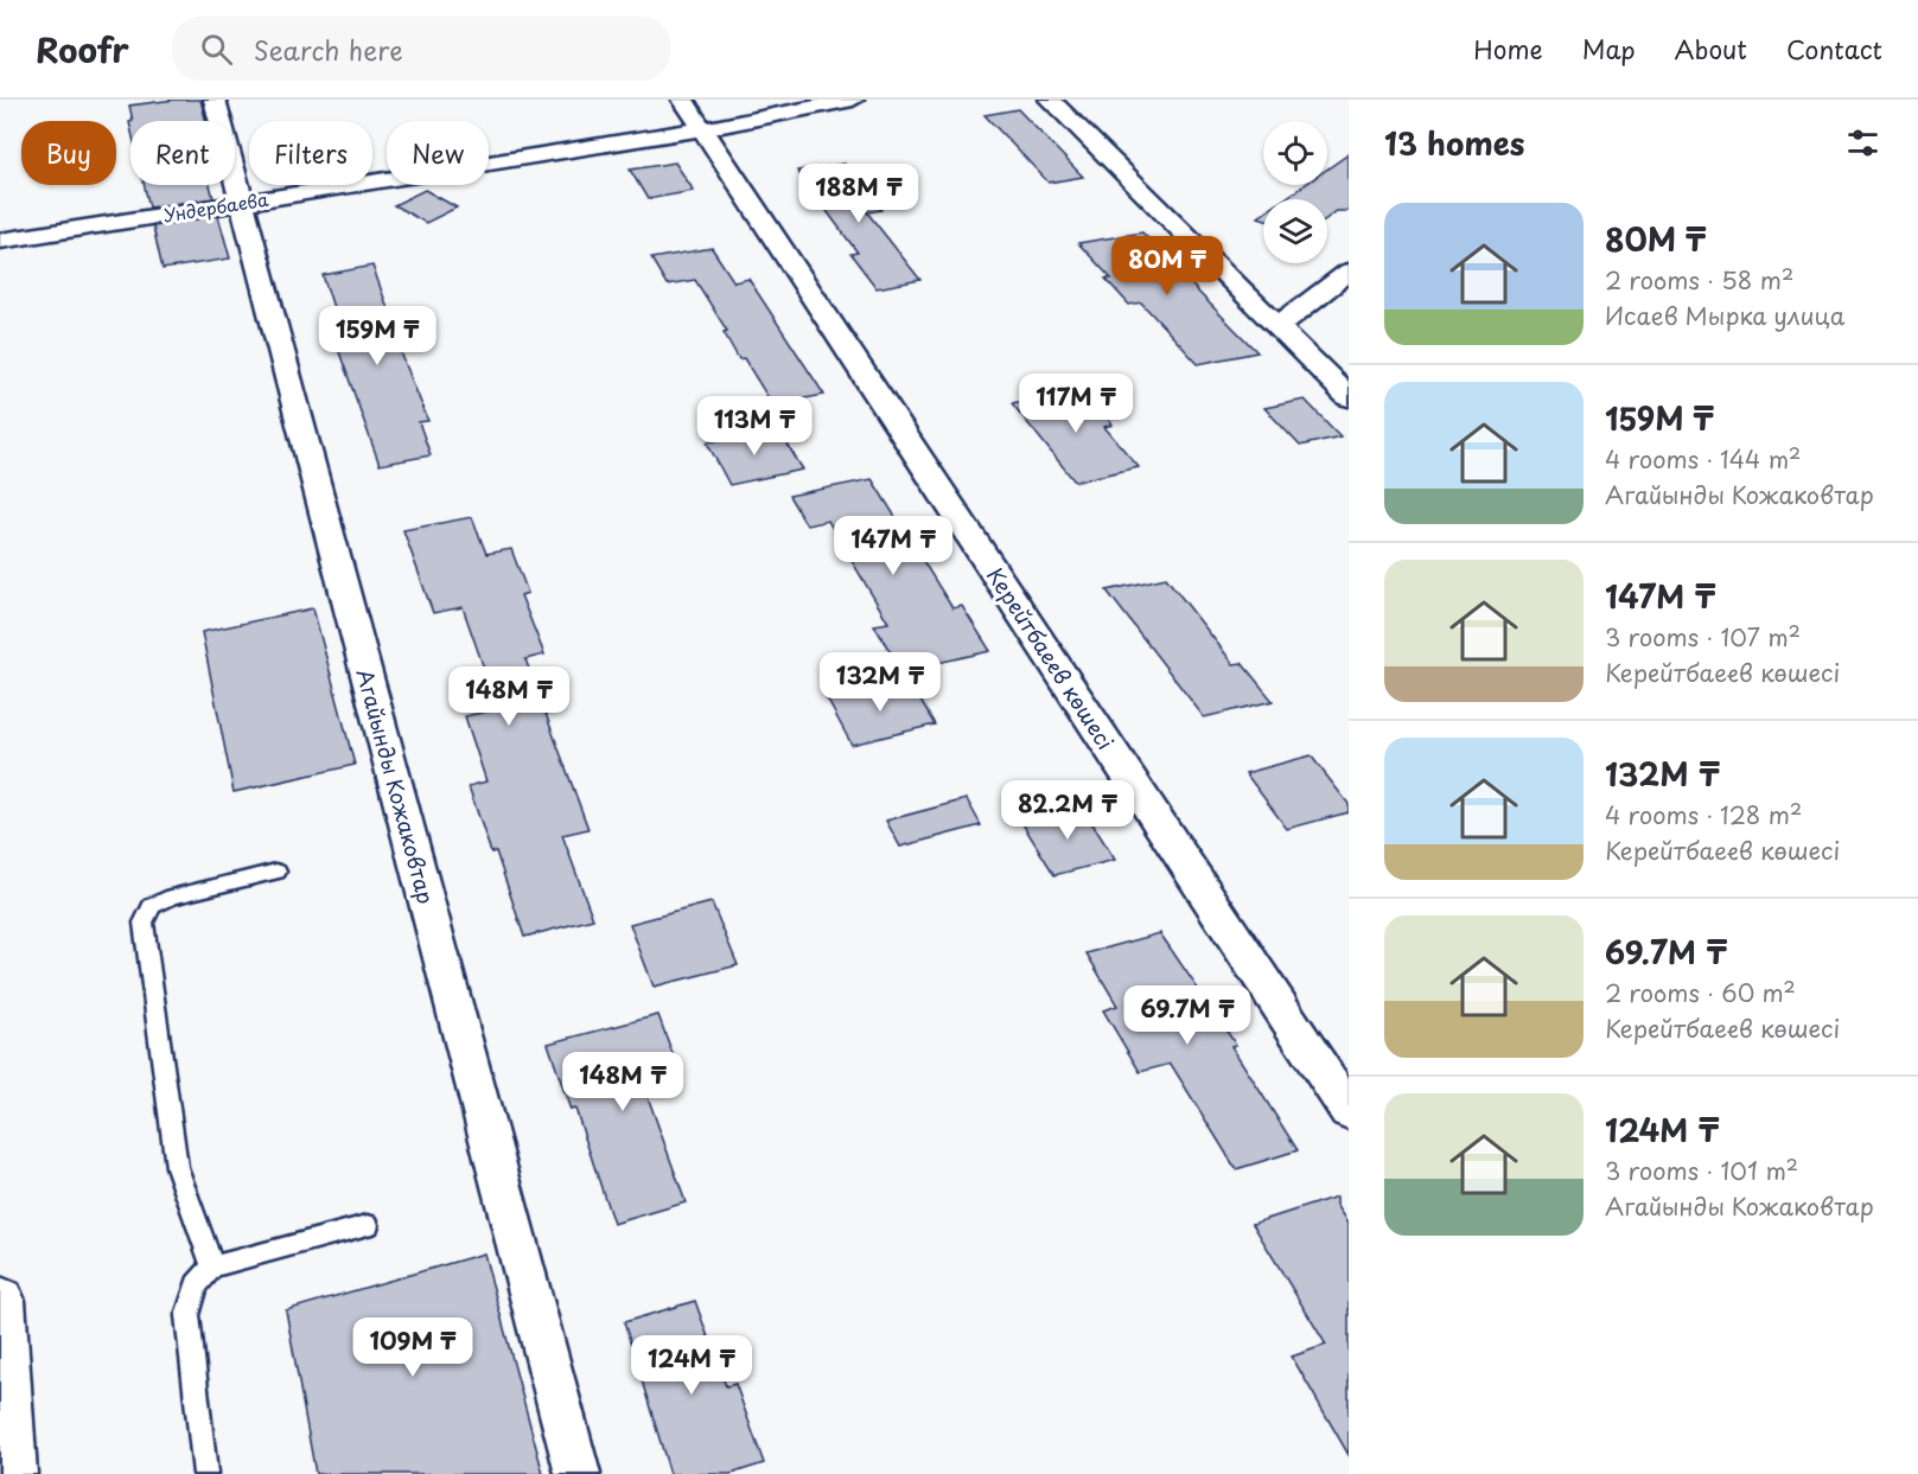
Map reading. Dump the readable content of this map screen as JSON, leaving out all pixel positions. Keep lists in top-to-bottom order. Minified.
{"streets":{"street":["Ундербаева","Керейтбаеев көшесі","Агайынды Кожаковтар"]},"crossings":[["Ундербаева","Керейтбаеев көшесі"],["Ундербаева","Агайынды Кожаковтар"]],"page":{"header":"Roofr","search":"Search here","nav":["Home","Map","About","Contact"],"heading":"13 homes","chip":["Buy","Rent","Filters","New"],"price":["188M ₸","80M ₸","159M ₸","117M ₸","113M ₸","147M ₸","132M ₸","148M ₸","82.2M ₸","69.7M ₸","148M ₸","109M ₸","124M ₸"],"list":[{"name":"80M ₸","note":"2 rooms · 58 m² · Исаев Мырка улица"},{"name":"159M ₸","note":"4 rooms · 144 m² · Агайынды Кожаковтар"},{"name":"147M ₸","note":"3 rooms · 107 m² · Керейтбаеев көшесі"},{"name":"132M ₸","note":"4 rooms · 128 m² · Керейтбаеев көшесі"},{"name":"69.7M ₸","note":"2 rooms · 60 m² · Керейтбаеев көшесі"},{"name":"124M ₸","note":"3 rooms · 101 m² · Агайынды Кожаковтар"}]}}
